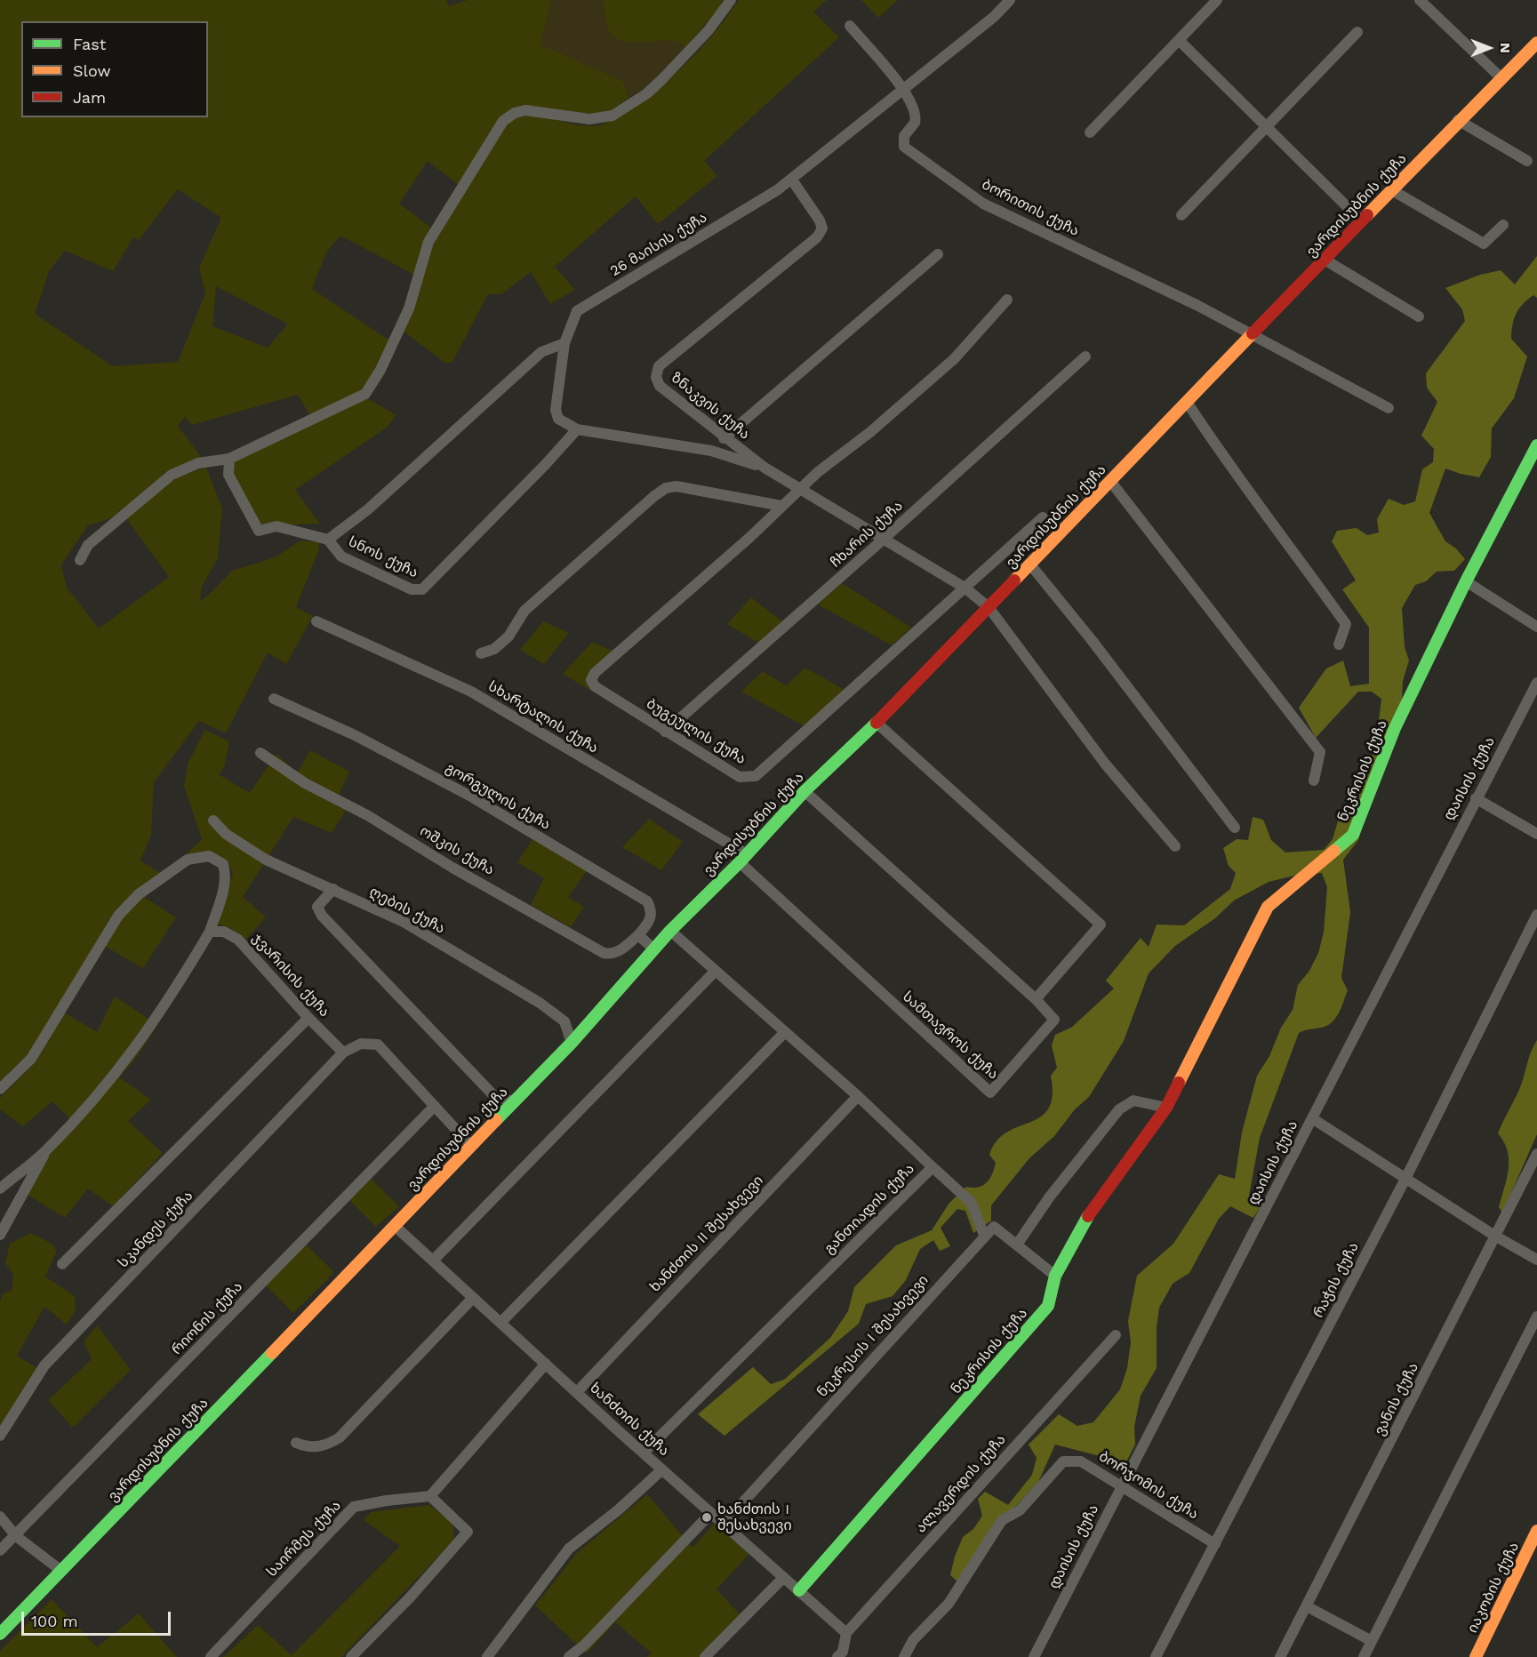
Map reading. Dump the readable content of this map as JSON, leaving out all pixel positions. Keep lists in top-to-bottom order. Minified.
{"streets":{"street":["ვარდისუბნის ქუჩა","ბორითის ქუჩა","26 მაისის ქუჩა","ზნაკვის ქუჩა","ჩხარის ქუჩა","სნოს ქუჩა","სხარტალის ქუჩა","ბუგეულის ქუჩა","ნეკრისის ქუჩა","დაისის ქუჩა","გორგულის ქუჩა","ოშკის ქუჩა","ღების ქუჩა","ჯვარისის ქუჩა","სამთავროს ქუჩა","განთიადის ქუჩა","სკანდეს ქუჩა","ხანძთის II შესახვევი","რაჭის ქუჩა","რიონის ქუჩა","ნეკრესის I შესახვევი","ვანის ქუჩა","ხანძთის ქუჩა","ალავერდის ქუჩა","ბორჯომის ქუჩა","საირმეს ქუჩა","იაკობის ქუჩა"]},"crossings":[["ვარდისუბნის ქუჩა","ბორითის ქუჩა"],["ვარდისუბნის ქუჩა","ზნაკვის ქუჩა"],["ვარდისუბნის ქუჩა","სხარტალის ქუჩა"],["ვარდისუბნის ქუჩა","ღების ქუჩა"],["ვარდისუბნის ქუჩა","სამთავროს ქუჩა"],["ვარდისუბნის ქუჩა","განთიადის ქუჩა"],["ვარდისუბნის ქუჩა","ხანძთის ქუჩა"],["ბორითის ქუჩა","26 მაისის ქუჩა"],["26 მაისის ქუჩა","ზნაკვის ქუჩა"],["26 მაისის ქუჩა","სნოს ქუჩა"],["ზნაკვის ქუჩა","ჩხარის ქუჩა"],["ზნაკვის ქუჩა","ბუგეულის ქუჩა"],["ჩხარის ქუჩა","ბუგეულის ქუჩა"],["სხარტალის ქუჩა","სამთავროს ქუჩა"],["ნეკრისის ქუჩა","ხანძთის ქუჩა"],["დაისის ქუჩა","ბორჯომის ქუჩა"],["გორგულის ქუჩა","ოშკის ქუჩა"],["ჯვარისის ქუჩა","სკანდეს ქუჩა"],["განთიადის ქუჩა","ხანძთის II შესახვევი"],["განთიადის ქუჩა","ხანძთის ქუჩა"],["ხანძთის II შესახვევი","ხანძთის ქუჩა"],["რაჭის ქუჩა","ბორჯომის ქუჩა"],["ნეკრესის I შესახვევი","ხანძთის ქუჩა"],["ხანძთის ქუჩა","ალავერდის ქუჩა"]],"places":["ხანძთის I შესახვევი"],"legend":["Fast","Slow","Jam"],"scale_bar":"100 m","north":"right"}
